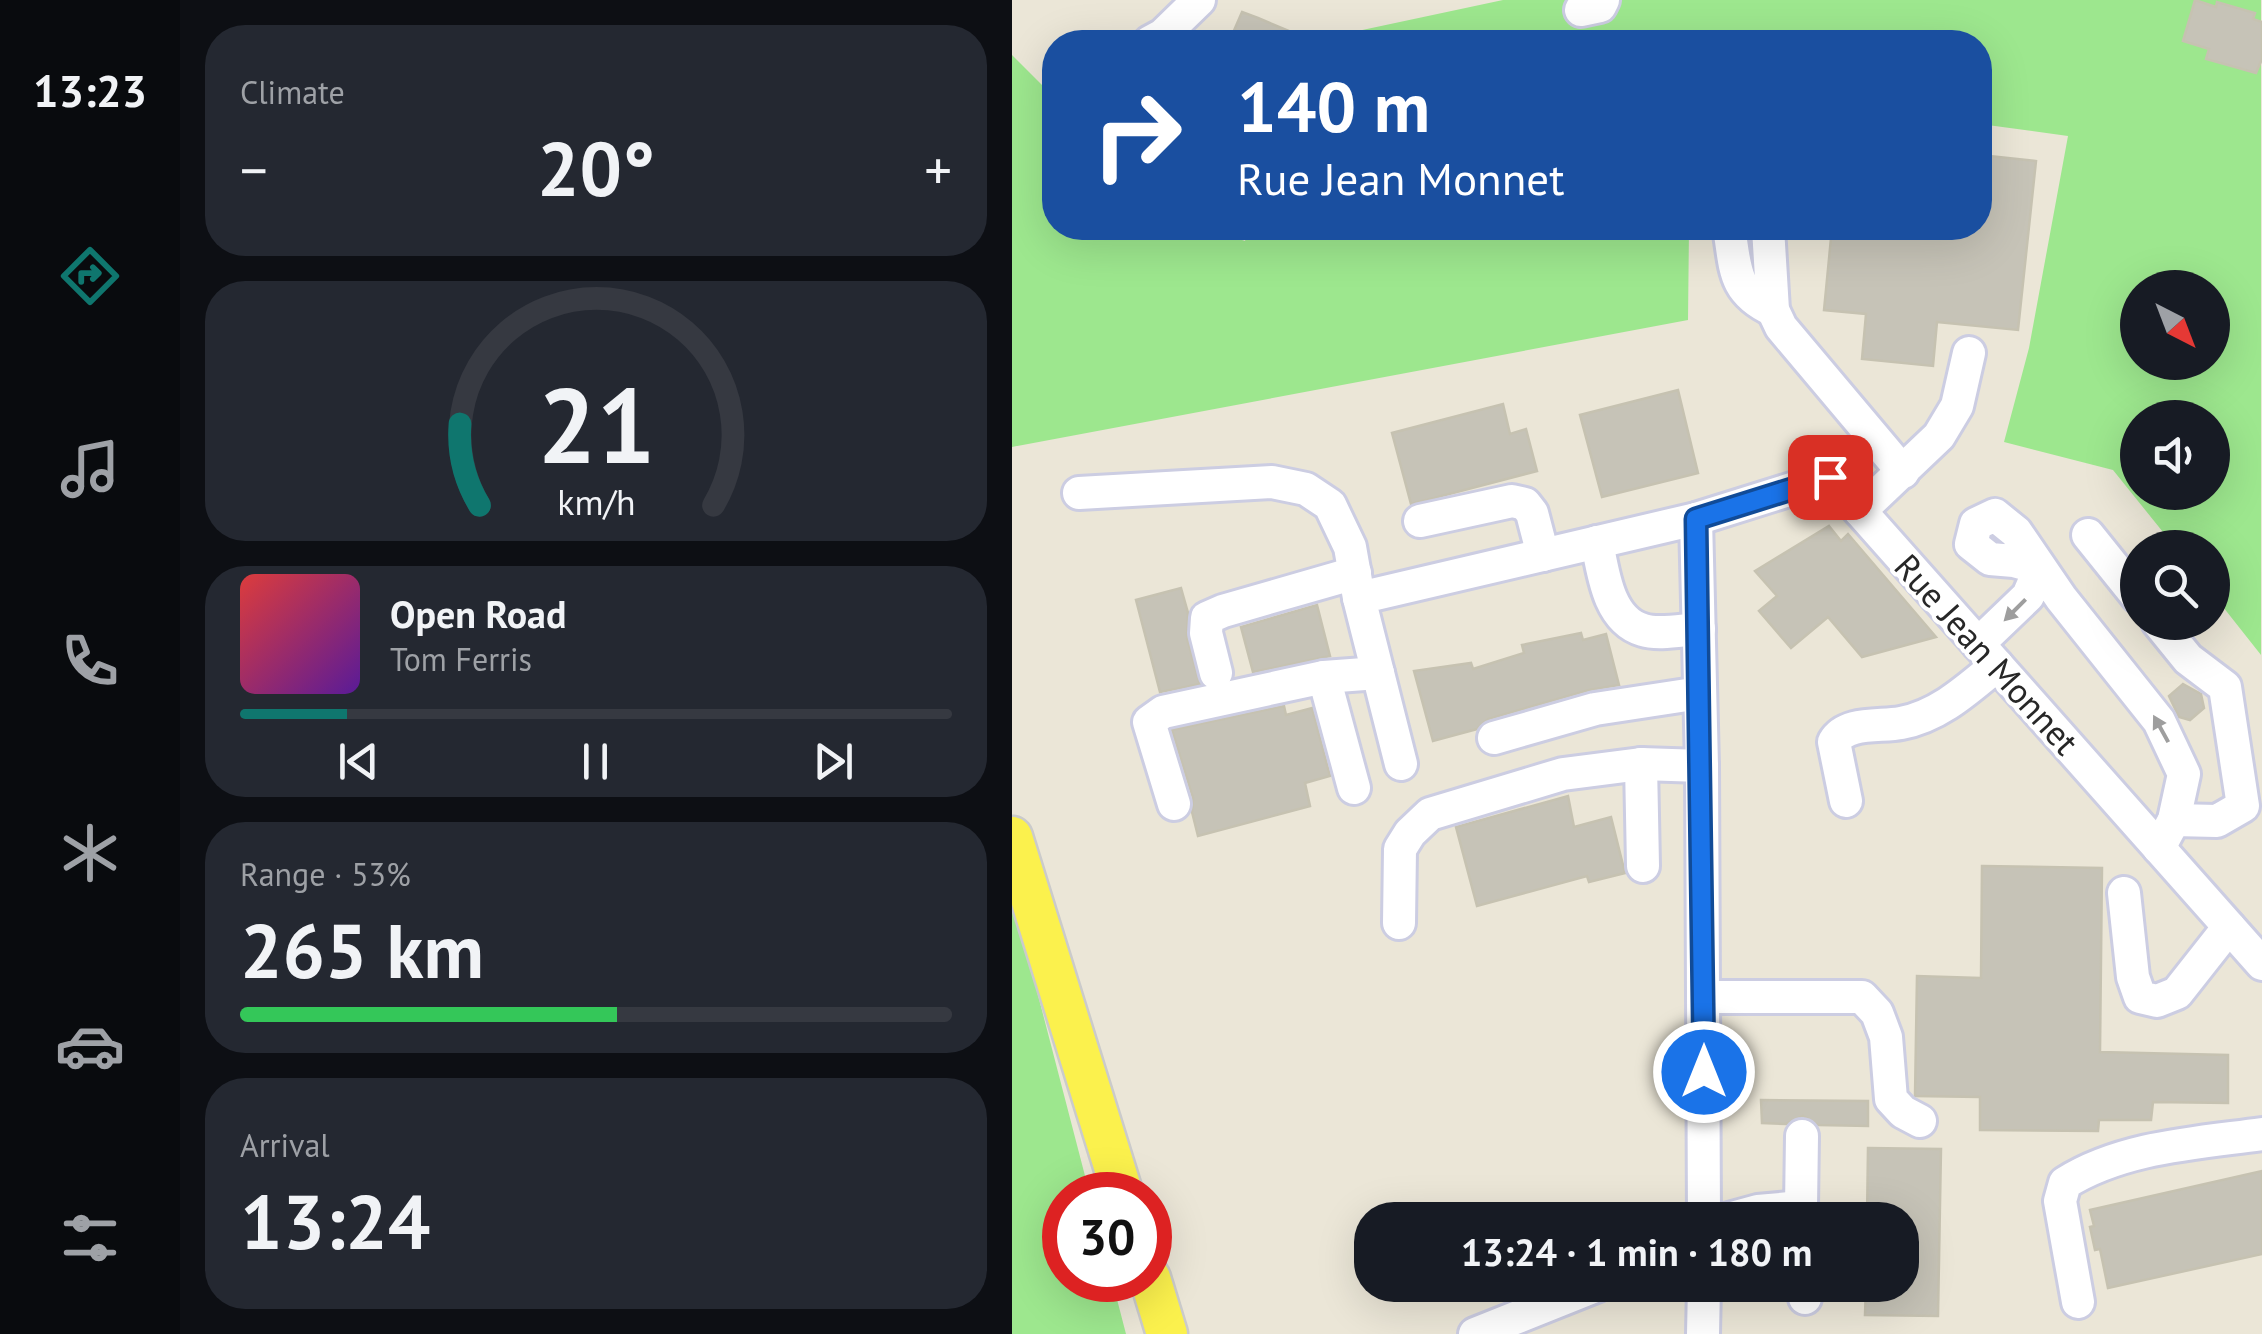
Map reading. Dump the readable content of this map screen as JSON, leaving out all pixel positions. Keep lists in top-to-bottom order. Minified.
{"streets":{"street":["Rue Jean Monnet"]},"north":"bottom right","page":{"tabs":"13:23","tile":["Climate",["Range · 53%","265 km"],["Arrival","13:24"]],"turn":["140 m","Rue Jean Monnet"],"heat":["−","20°","+"],"song":["Open Road","Tom Ferris"],"limit":"30","trip":"13:24 · 1 min · 180 m","gauge":["21","km/h"]}}
